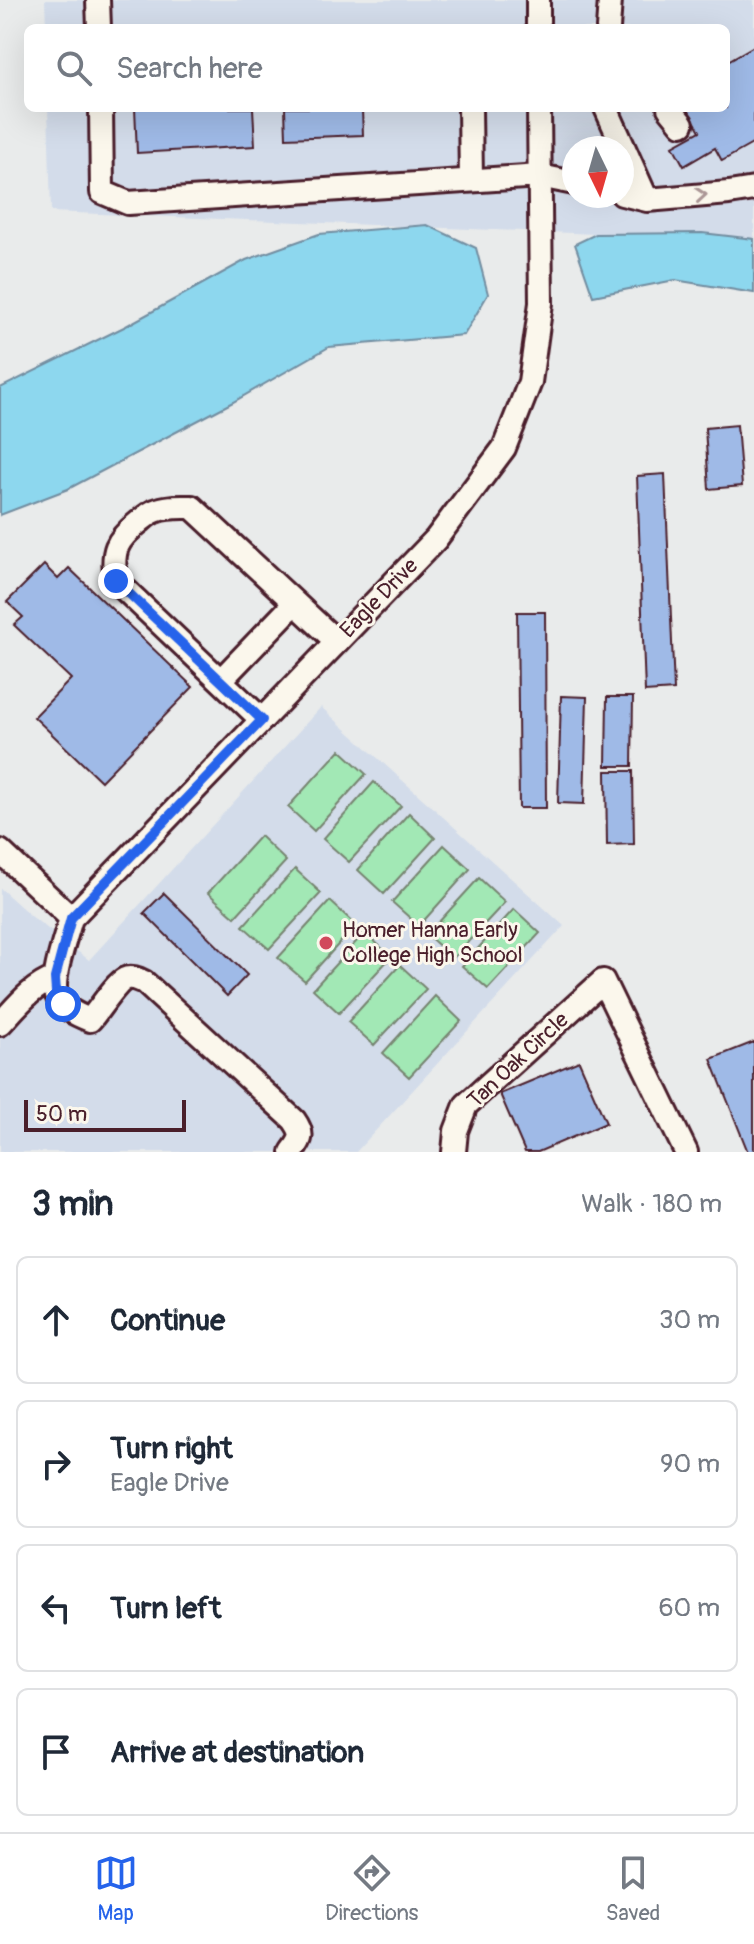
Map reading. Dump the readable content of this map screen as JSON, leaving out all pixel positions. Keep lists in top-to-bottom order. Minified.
{"streets":{"street":["Eagle Drive","Tan Oak Circle"]},"places":["Homer Hanna Early College High School"],"scale_bar":"50 m","north":"bottom","page":{"search":"Search here","scale":"50 m","heading":["3 min","Walk · 180 m"],"list":[["Continue","30 m"],["Turn right","Eagle Drive","90 m"],["Turn left","60 m"],"Arrive at destination"],"nav":["Map","Directions","Saved"]}}
